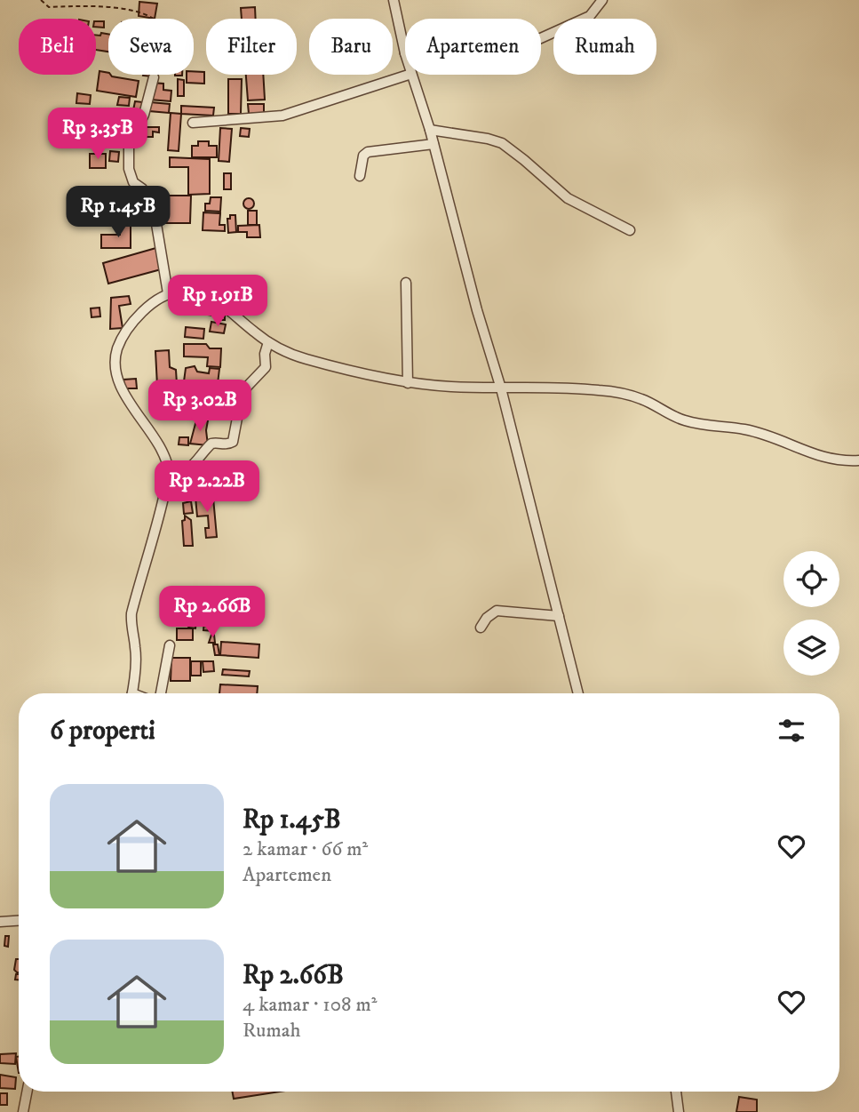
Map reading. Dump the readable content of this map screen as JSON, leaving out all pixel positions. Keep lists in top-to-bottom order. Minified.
{"page":{"chip":["Beli","Sewa","Filter","Baru","Apartemen","Rumah"],"price":["Rp 3.35B","Rp 1.45B","Rp 1.91B","Rp 3.02B","Rp 2.22B","Rp 2.66B"],"heading":"6 properti","list":[{"name":"Rp 1.45B","note":"2 kamar · 66 m² · Apartemen"},{"name":"Rp 2.66B","note":"4 kamar · 108 m² · Rumah"}]}}
